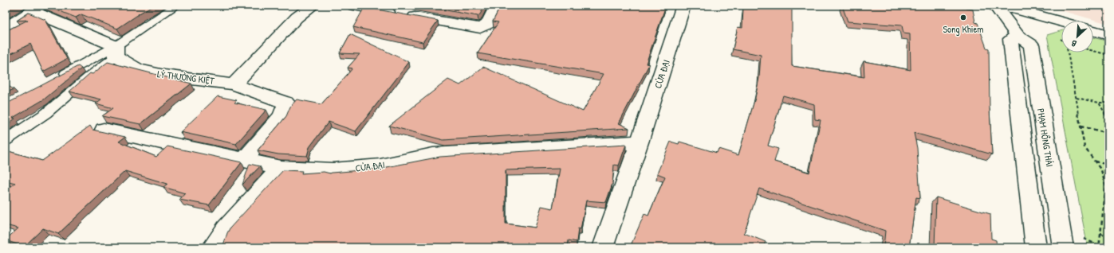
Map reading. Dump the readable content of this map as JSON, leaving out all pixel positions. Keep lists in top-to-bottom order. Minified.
{"streets":{"street":["CỬA ĐẠI","LÝ THƯỜNG KIỆT","PHẠM HỒNG THÁI"]},"crossings":[["CỬA ĐẠI","LÝ THƯỜNG KIỆT"]],"places":["Song Khiem"],"north":"bottom left"}
